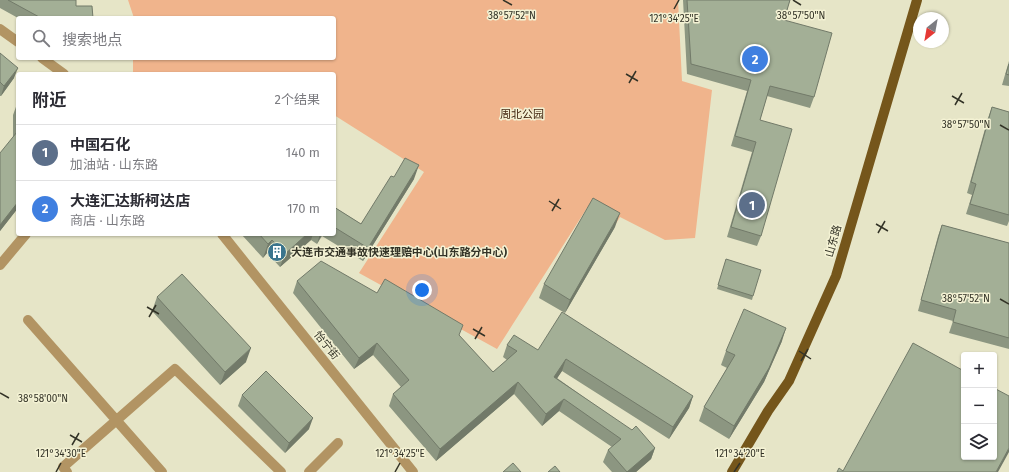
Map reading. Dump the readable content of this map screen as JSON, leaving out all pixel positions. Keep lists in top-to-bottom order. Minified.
{"streets":{"main road":["山东路"],"street":["怡宁街"]},"parks":["周北公园"],"places":{"building":["大连市交通事故快速理赔中心(山东路分中心)"]},"north":"bottom left","page":{"search":"搜索地点","pins":["2","1"],"heading":["附近","2个结果"],"list":[{"mark":"1","name":"中国石化","note":"加油站 · 山东路","value":"140 m"},{"mark":"2","name":"大连汇达斯柯达店","note":"商店 · 山东路","value":"170 m"}],"map_buttons":["+","−"]},"coordinates":["38°57'52\"N","38°57'50\"N","121°34'25\"E","38°58'00\"N","121°34'30\"E","121°34'20\"E"]}
